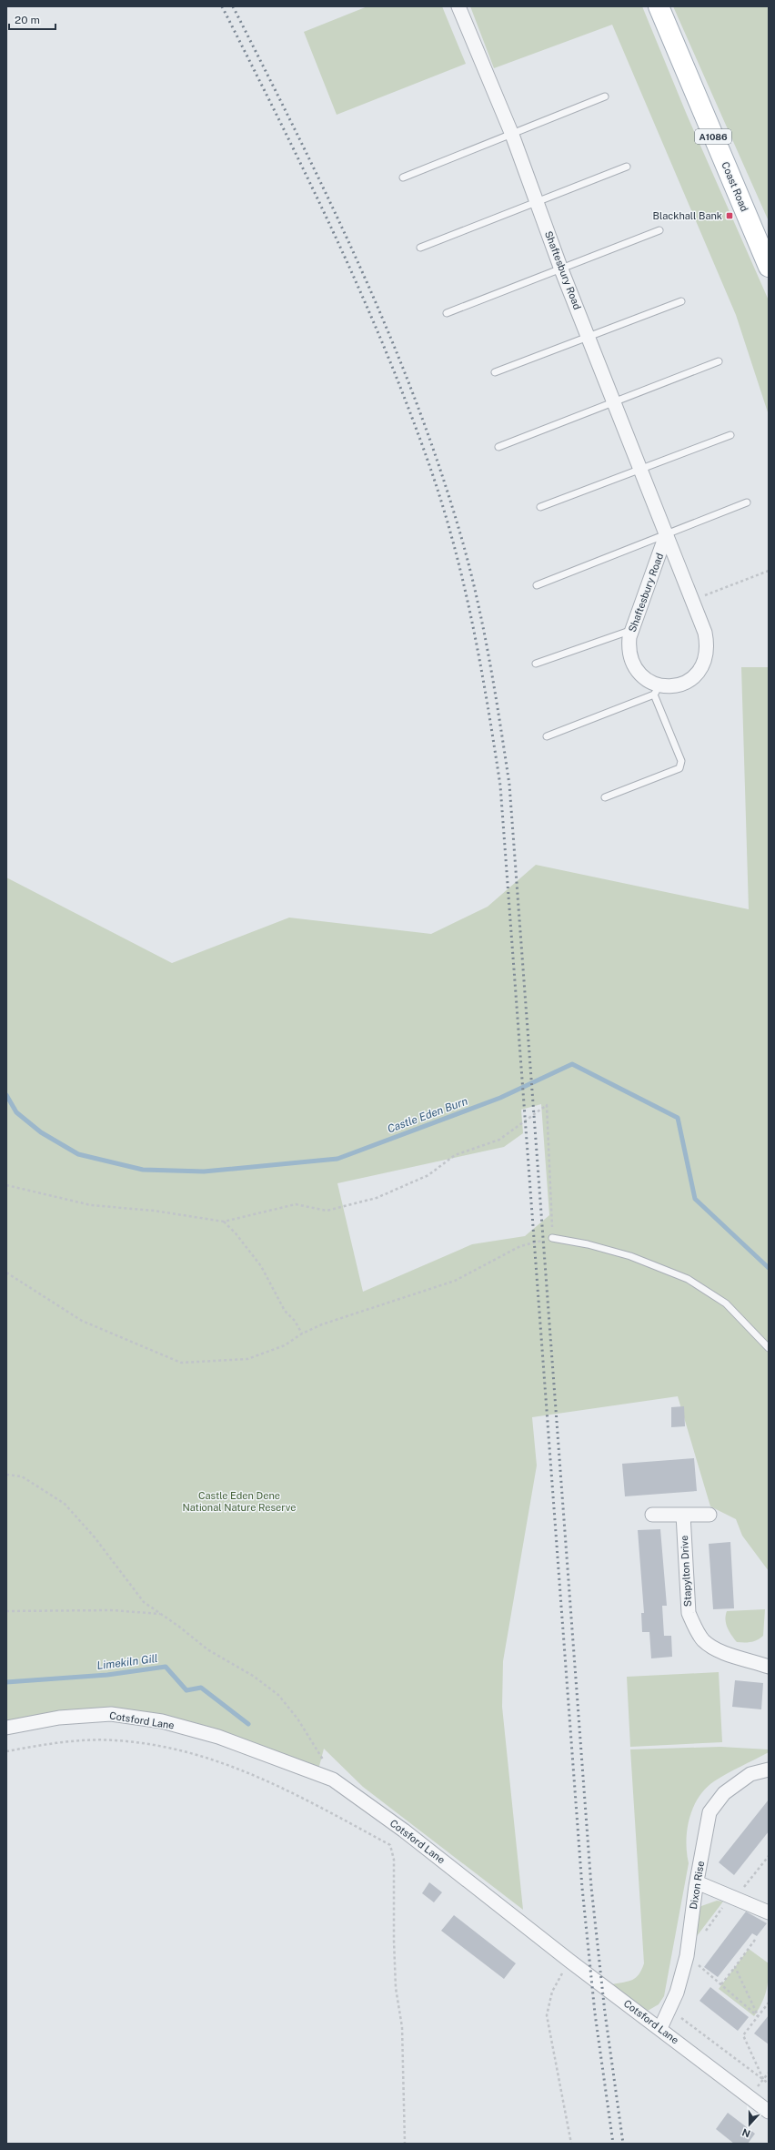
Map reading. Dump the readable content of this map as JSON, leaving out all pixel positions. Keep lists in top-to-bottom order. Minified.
{"streets":{"main road":["A1086","Coast Road"],"street":["Shaftesbury Road","Stapylton Drive","Cotsford Lane","Dixon Rise"]},"crossings":[["Cotsford Lane","Dixon Rise"]],"water":["Castle Eden Burn","Limekiln Gill"],"parks":["Castle Eden Dene National Nature Reserve"],"places":{"transit":["Blackhall Bank"]},"scale_bar":"20 m","north":"bottom"}
